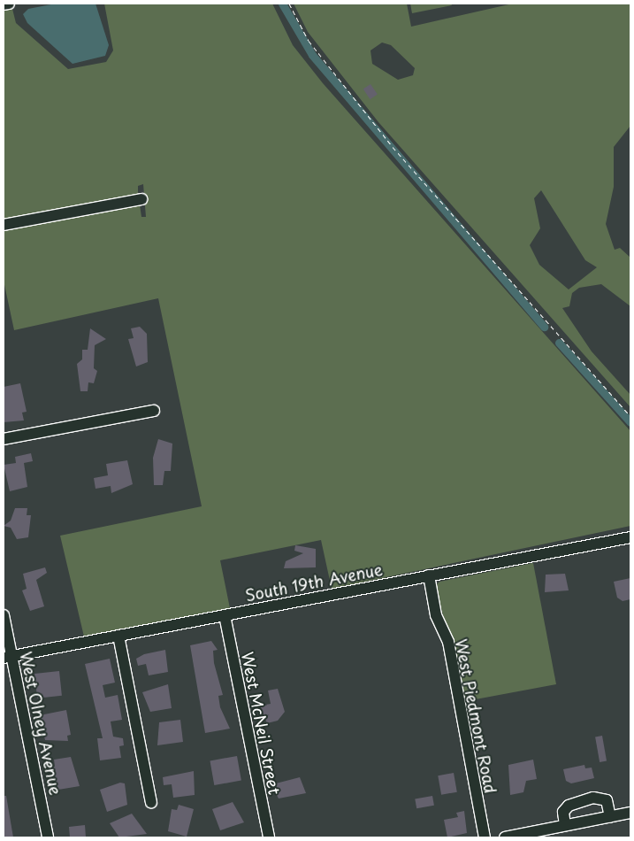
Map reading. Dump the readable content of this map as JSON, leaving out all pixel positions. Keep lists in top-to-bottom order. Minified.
{"streets":{"street":["South 19th Avenue","West Piedmont Road","West Olney Avenue","West McNeil Street"]},"crossings":[["South 19th Avenue","West Piedmont Road"],["South 19th Avenue","West Olney Avenue"],["South 19th Avenue","West McNeil Street"]]}
